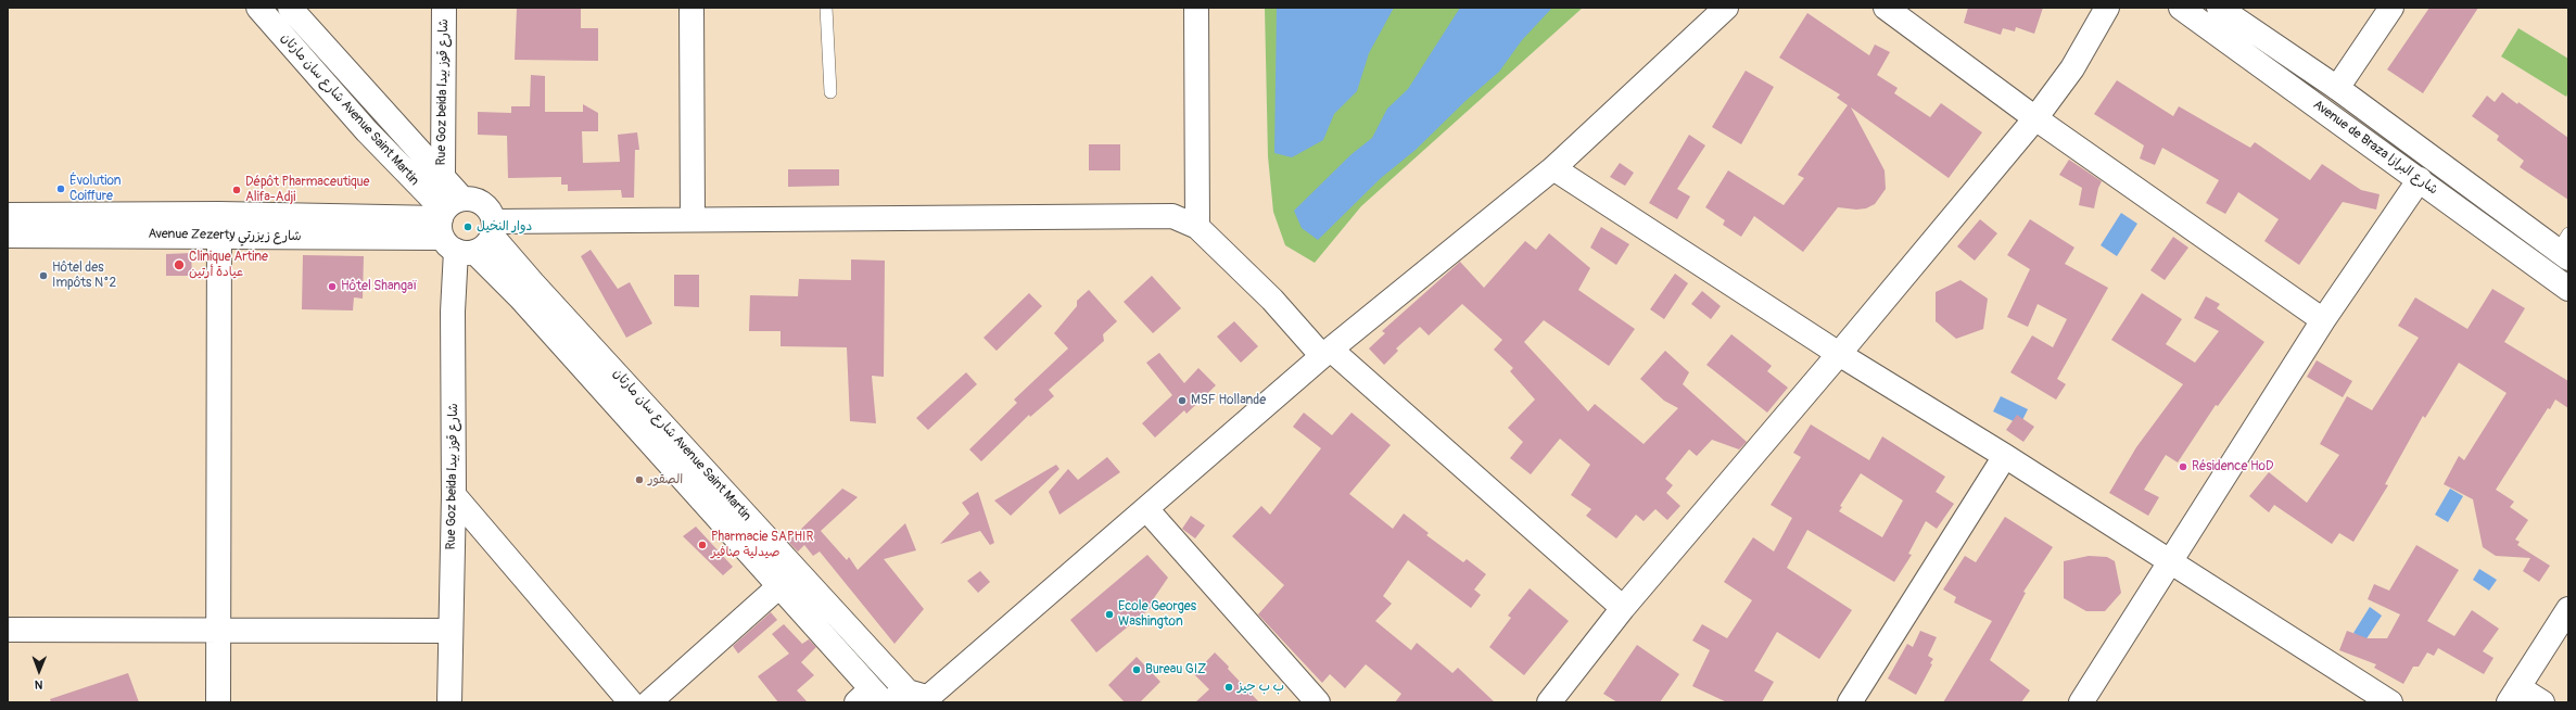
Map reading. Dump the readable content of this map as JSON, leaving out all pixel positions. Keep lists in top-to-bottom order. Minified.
{"streets":{"street":["Rue Goz beida شارع قوز بيدا","شارع سان مارتان Avenue Saint Martin","Avenue de Braza شارع البرازا","Avenue Zezerty شارع زيزرتي"]},"crossings":[["Rue Goz beida شارع قوز بيدا","شارع سان مارتان Avenue Saint Martin"],["Rue Goz beida شارع قوز بيدا","Avenue Zezerty شارع زيزرتي"],["شارع سان مارتان Avenue Saint Martin","Avenue Zezerty شارع زيزرتي"]],"places":["Évolution Coiffure","Dépôt Pharmaceutique Alifa-Adji","دوار النخيل","Clinique Artine عيادة أرتين","Hôtel des Impôts N°2","Hôtel Shangaï","MSF Hollande","Résidence HoD","الصقور","Pharmacie SAPHIR صيدلية صافير","Ecole Georges Washington","Bureau GIZ","ب ب جيز"],"north":"bottom"}
